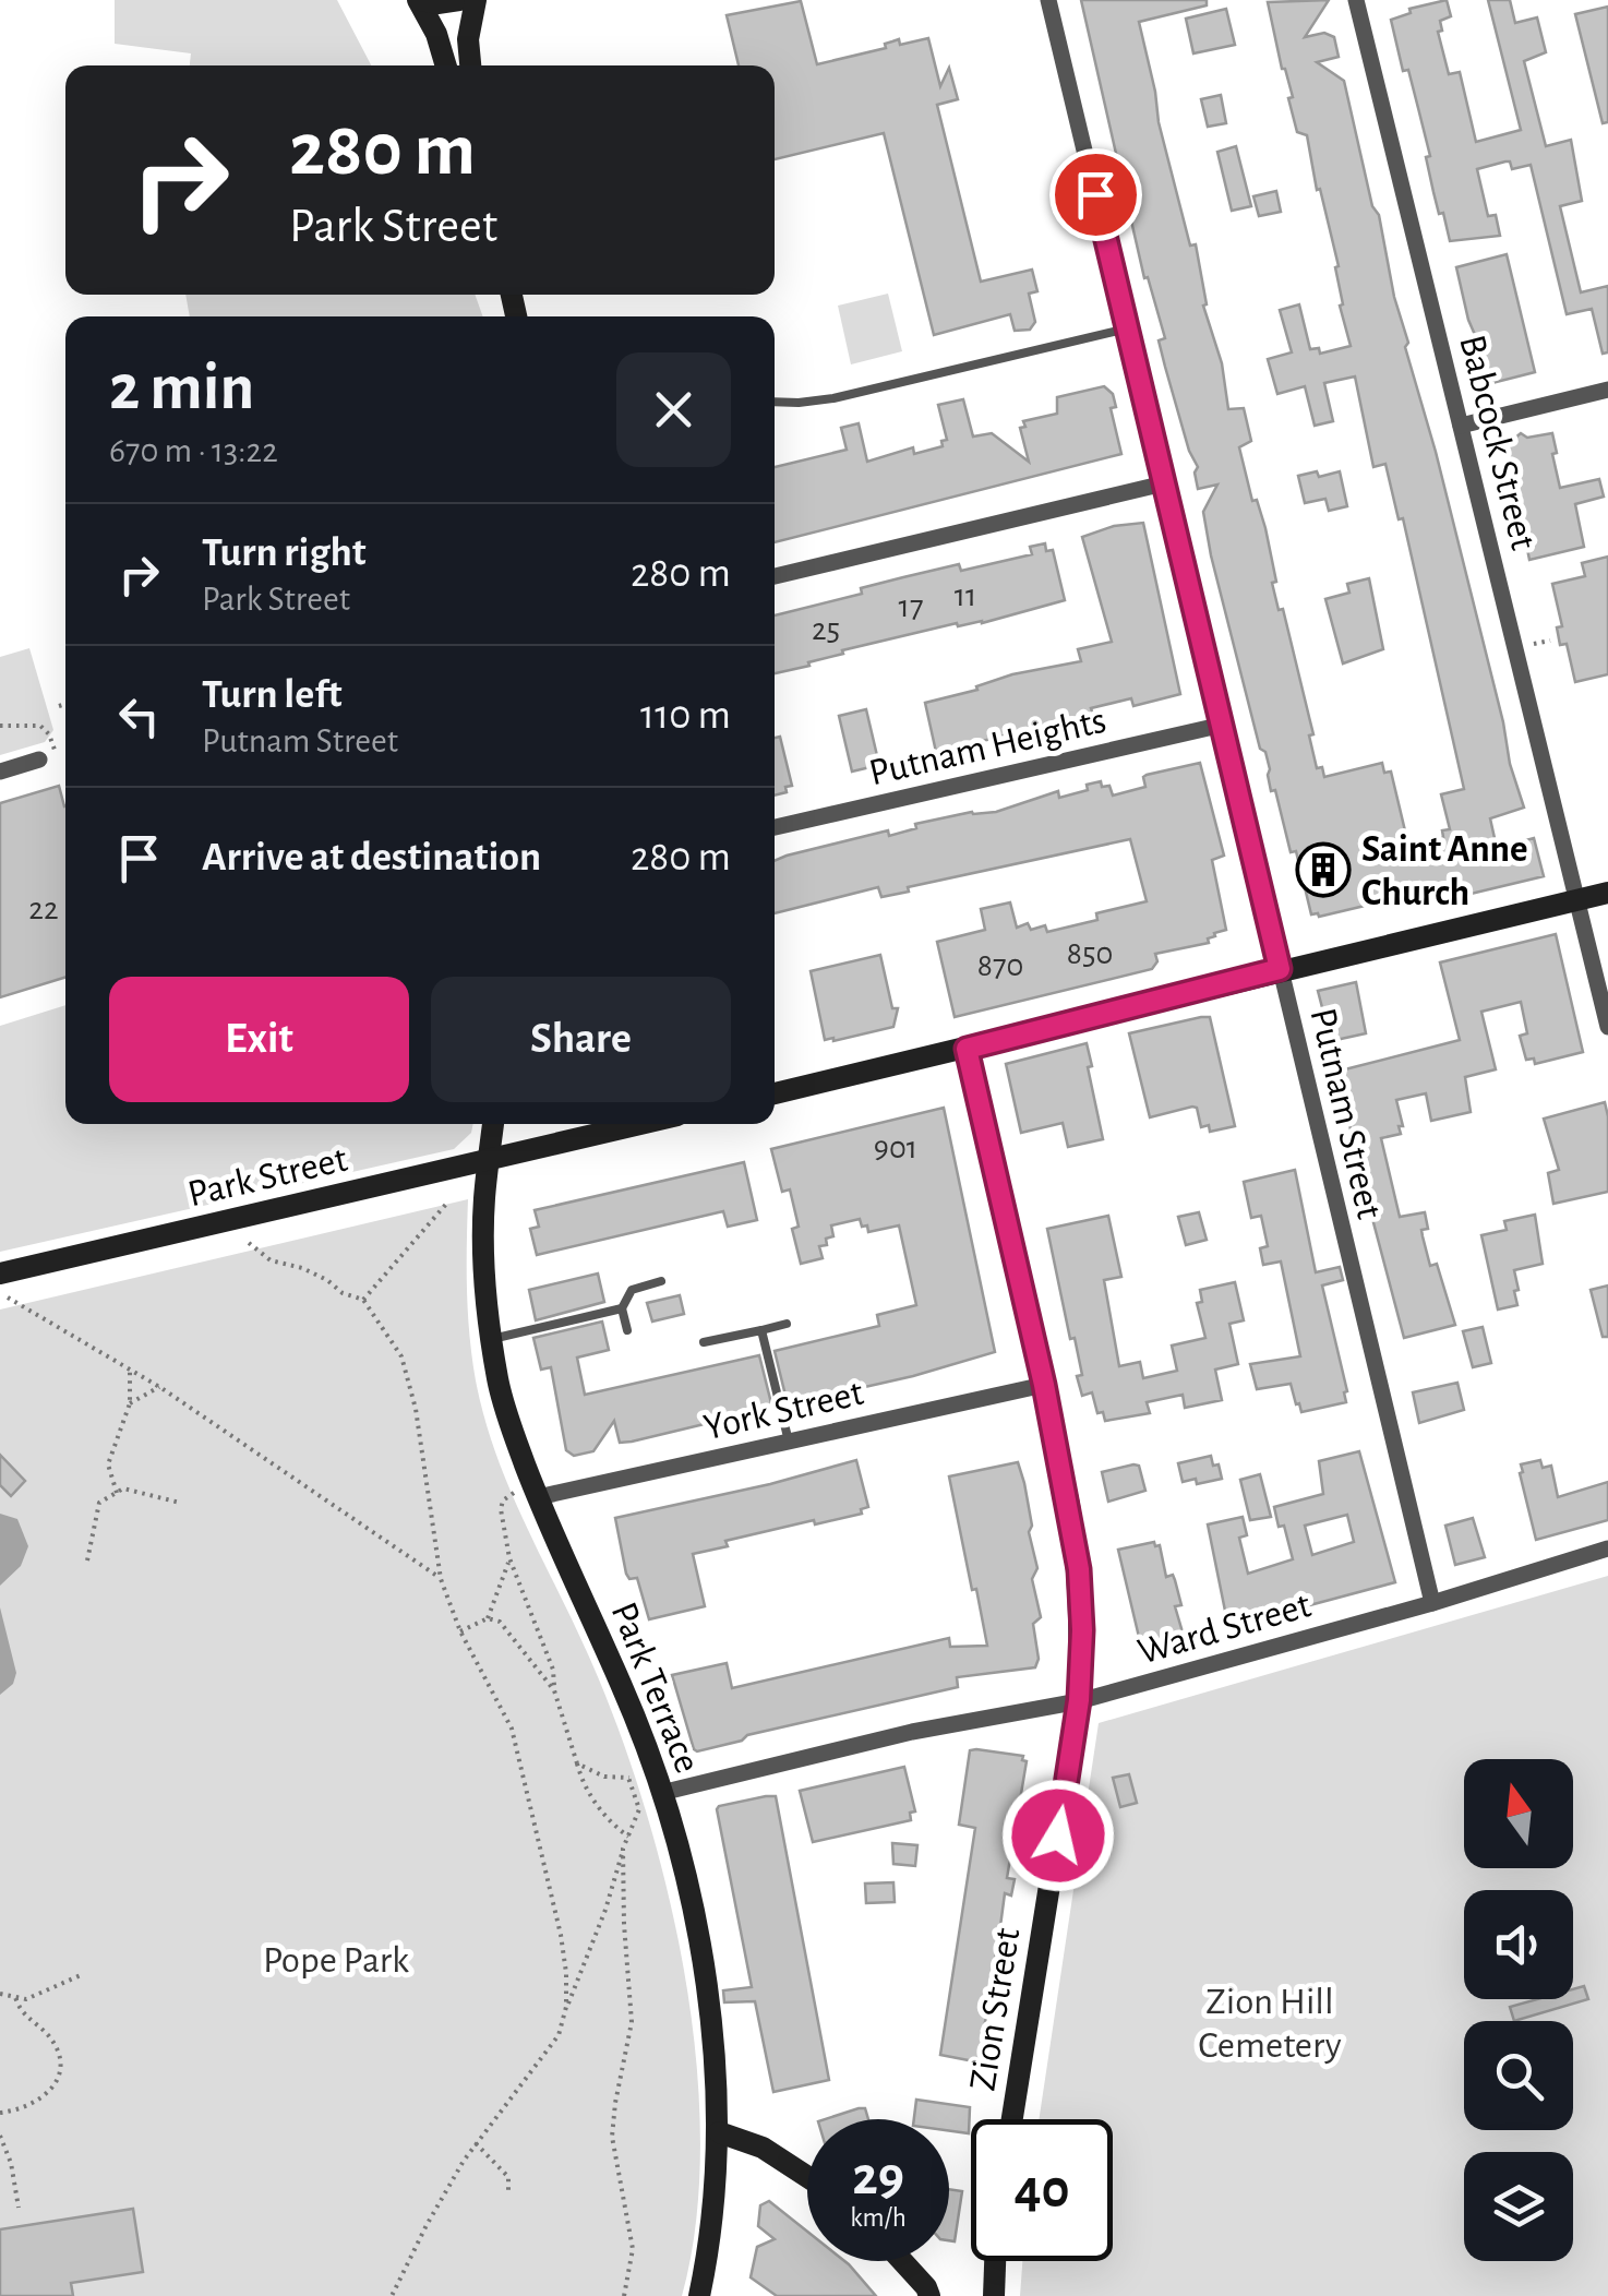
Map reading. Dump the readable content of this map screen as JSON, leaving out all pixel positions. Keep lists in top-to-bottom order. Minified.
{"streets":{"main road":["Park Street","Park Terrace","Zion Street"],"street":["Babcock Street","Putnam Heights","Putnam Street","York Street","Ward Street"]},"crossings":[["Putnam Heights","Putnam Street"],["Putnam Street","Ward Street"],["Park Street","Park Terrace"],["York Street","Park Terrace"],["York Street","Zion Street"],["Ward Street","Park Terrace"],["Ward Street","Zion Street"]],"parks":["Pope Park","Zion Hill Cemetery"],"places":{"building":["Saint Anne Church"]},"house_numbers":["11","17","25","22","850","870","901"],"north":"top","page":{"turn":["280 m","Park Street"],"heading":["2 min","670 m · 13:22"],"list":[{"name":"Turn right","note":"Park Street","value":"280 m"},{"name":"Turn left","note":"Putnam Street","value":"110 m"},{"name":"Arrive at destination","value":"280 m"}],"buttons":["Exit","Share"],"speed":"29 km/h","limit":"40"}}
